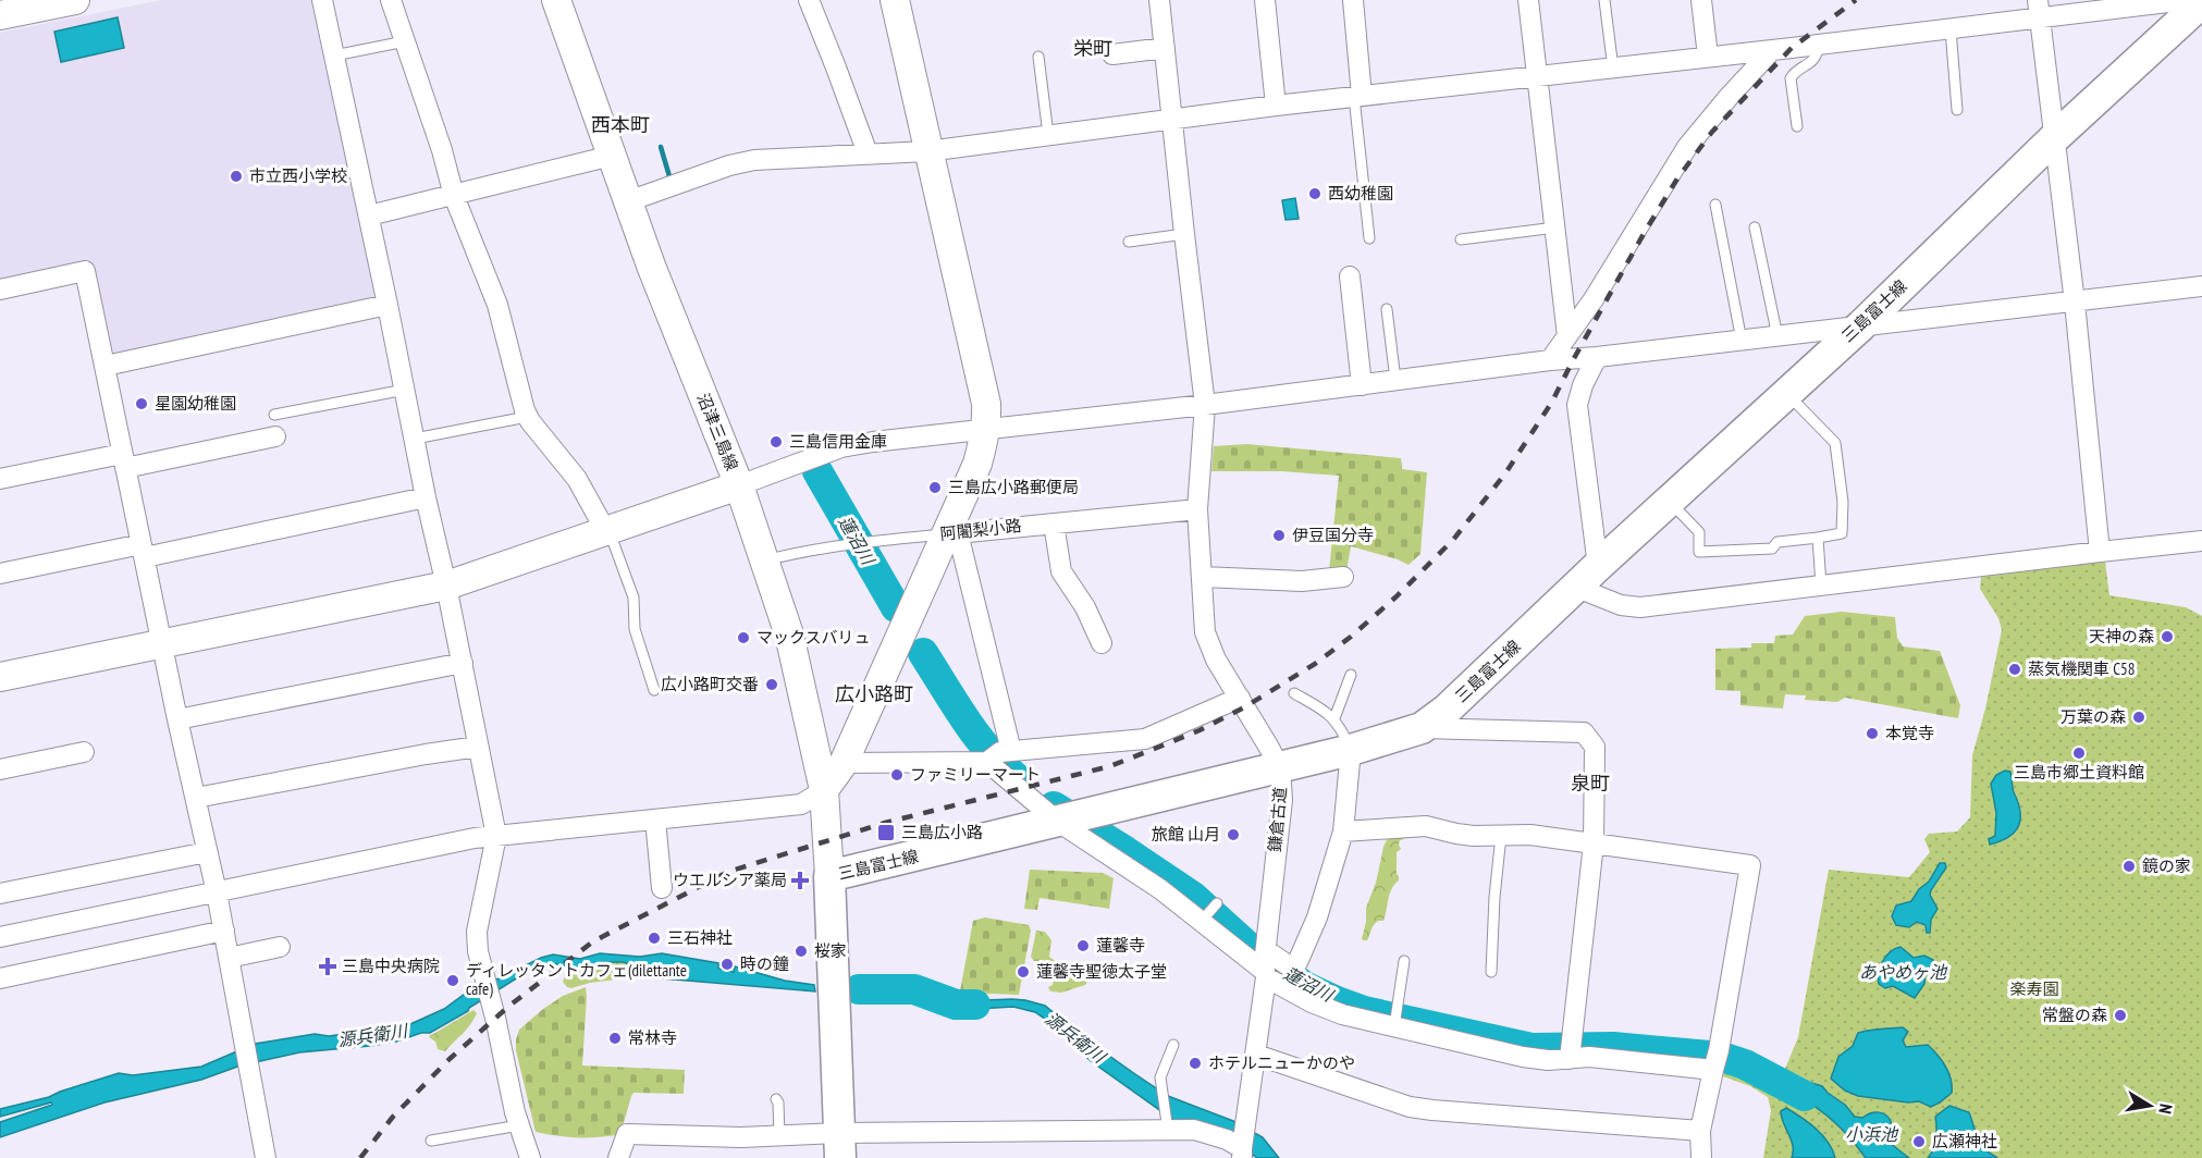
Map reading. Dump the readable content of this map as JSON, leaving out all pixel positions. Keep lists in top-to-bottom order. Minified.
{"streets":{"main road":["三島富士線"],"street":["沼津三島線","阿闍梨小路","鎌倉古道"]},"crossings":[["三島富士線","沼津三島線"],["三島富士線","鎌倉古道"],["沼津三島線","阿闍梨小路"],["阿闍梨小路","鎌倉古道"]],"districts":["栄町","西本町","広小路町","泉町"],"water":["蓮沼川","あやめヶ池","源兵衛川","小浜池"],"parks":["楽寿園"],"places":{"other":["市立西小学校","西幼稚園","星園幼稚園","三島信用金庫","三島広小路郵便局","伊豆国分寺","天神の森","マックスバリュ","蒸気機関車 C58","広小路町交番","万葉の森","本覚寺","三島市郷土資料館","ファミリーマート","旅館 山月","鏡の家","三石神社","蓮馨寺","桜家","時の鐘","蓮馨寺聖徳太子堂","ディレッタントカフェ(dilettante cafe)","常盤の森","常林寺","ホテルニューかのや","広瀬神社"],"transit":["三島広小路"],"health":["ウエルシア薬局","三島中央病院"]},"north":"right"}
